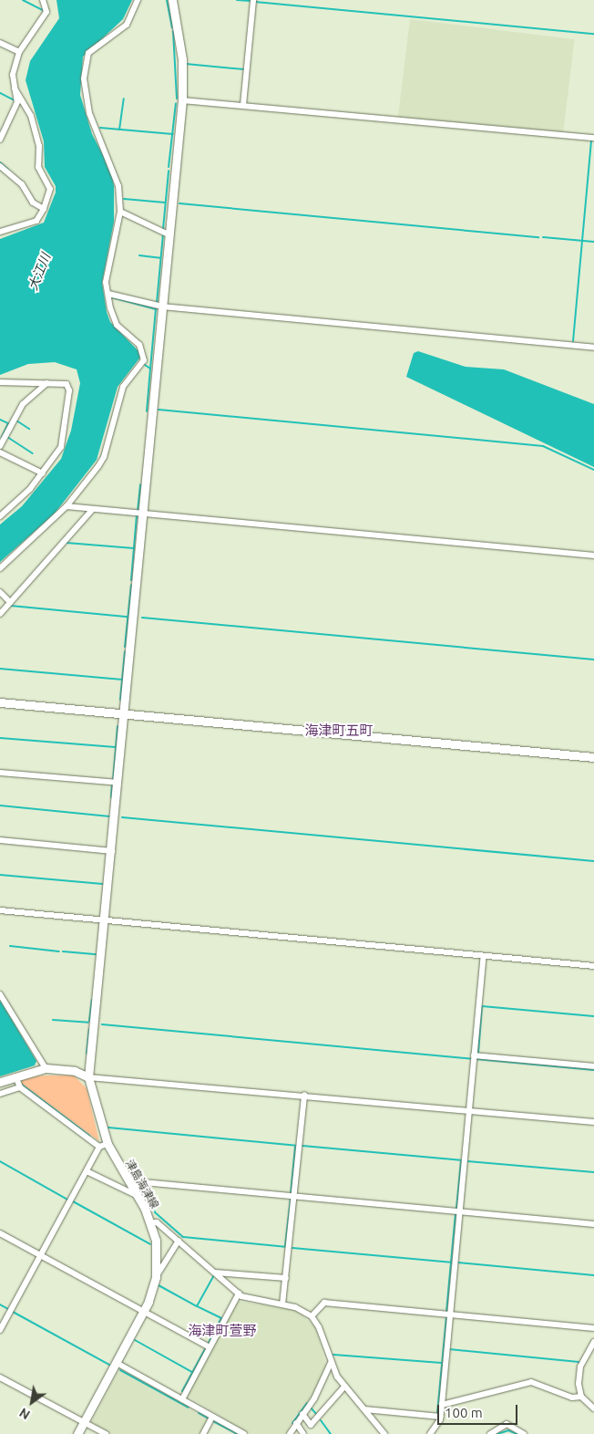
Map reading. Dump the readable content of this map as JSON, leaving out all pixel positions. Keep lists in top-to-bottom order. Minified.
{"streets":{"street":["津島海津線"]},"districts":["海津町五町","海津町萱野"],"water":["大江川"],"scale_bar":"100 m","north":"bottom left"}
